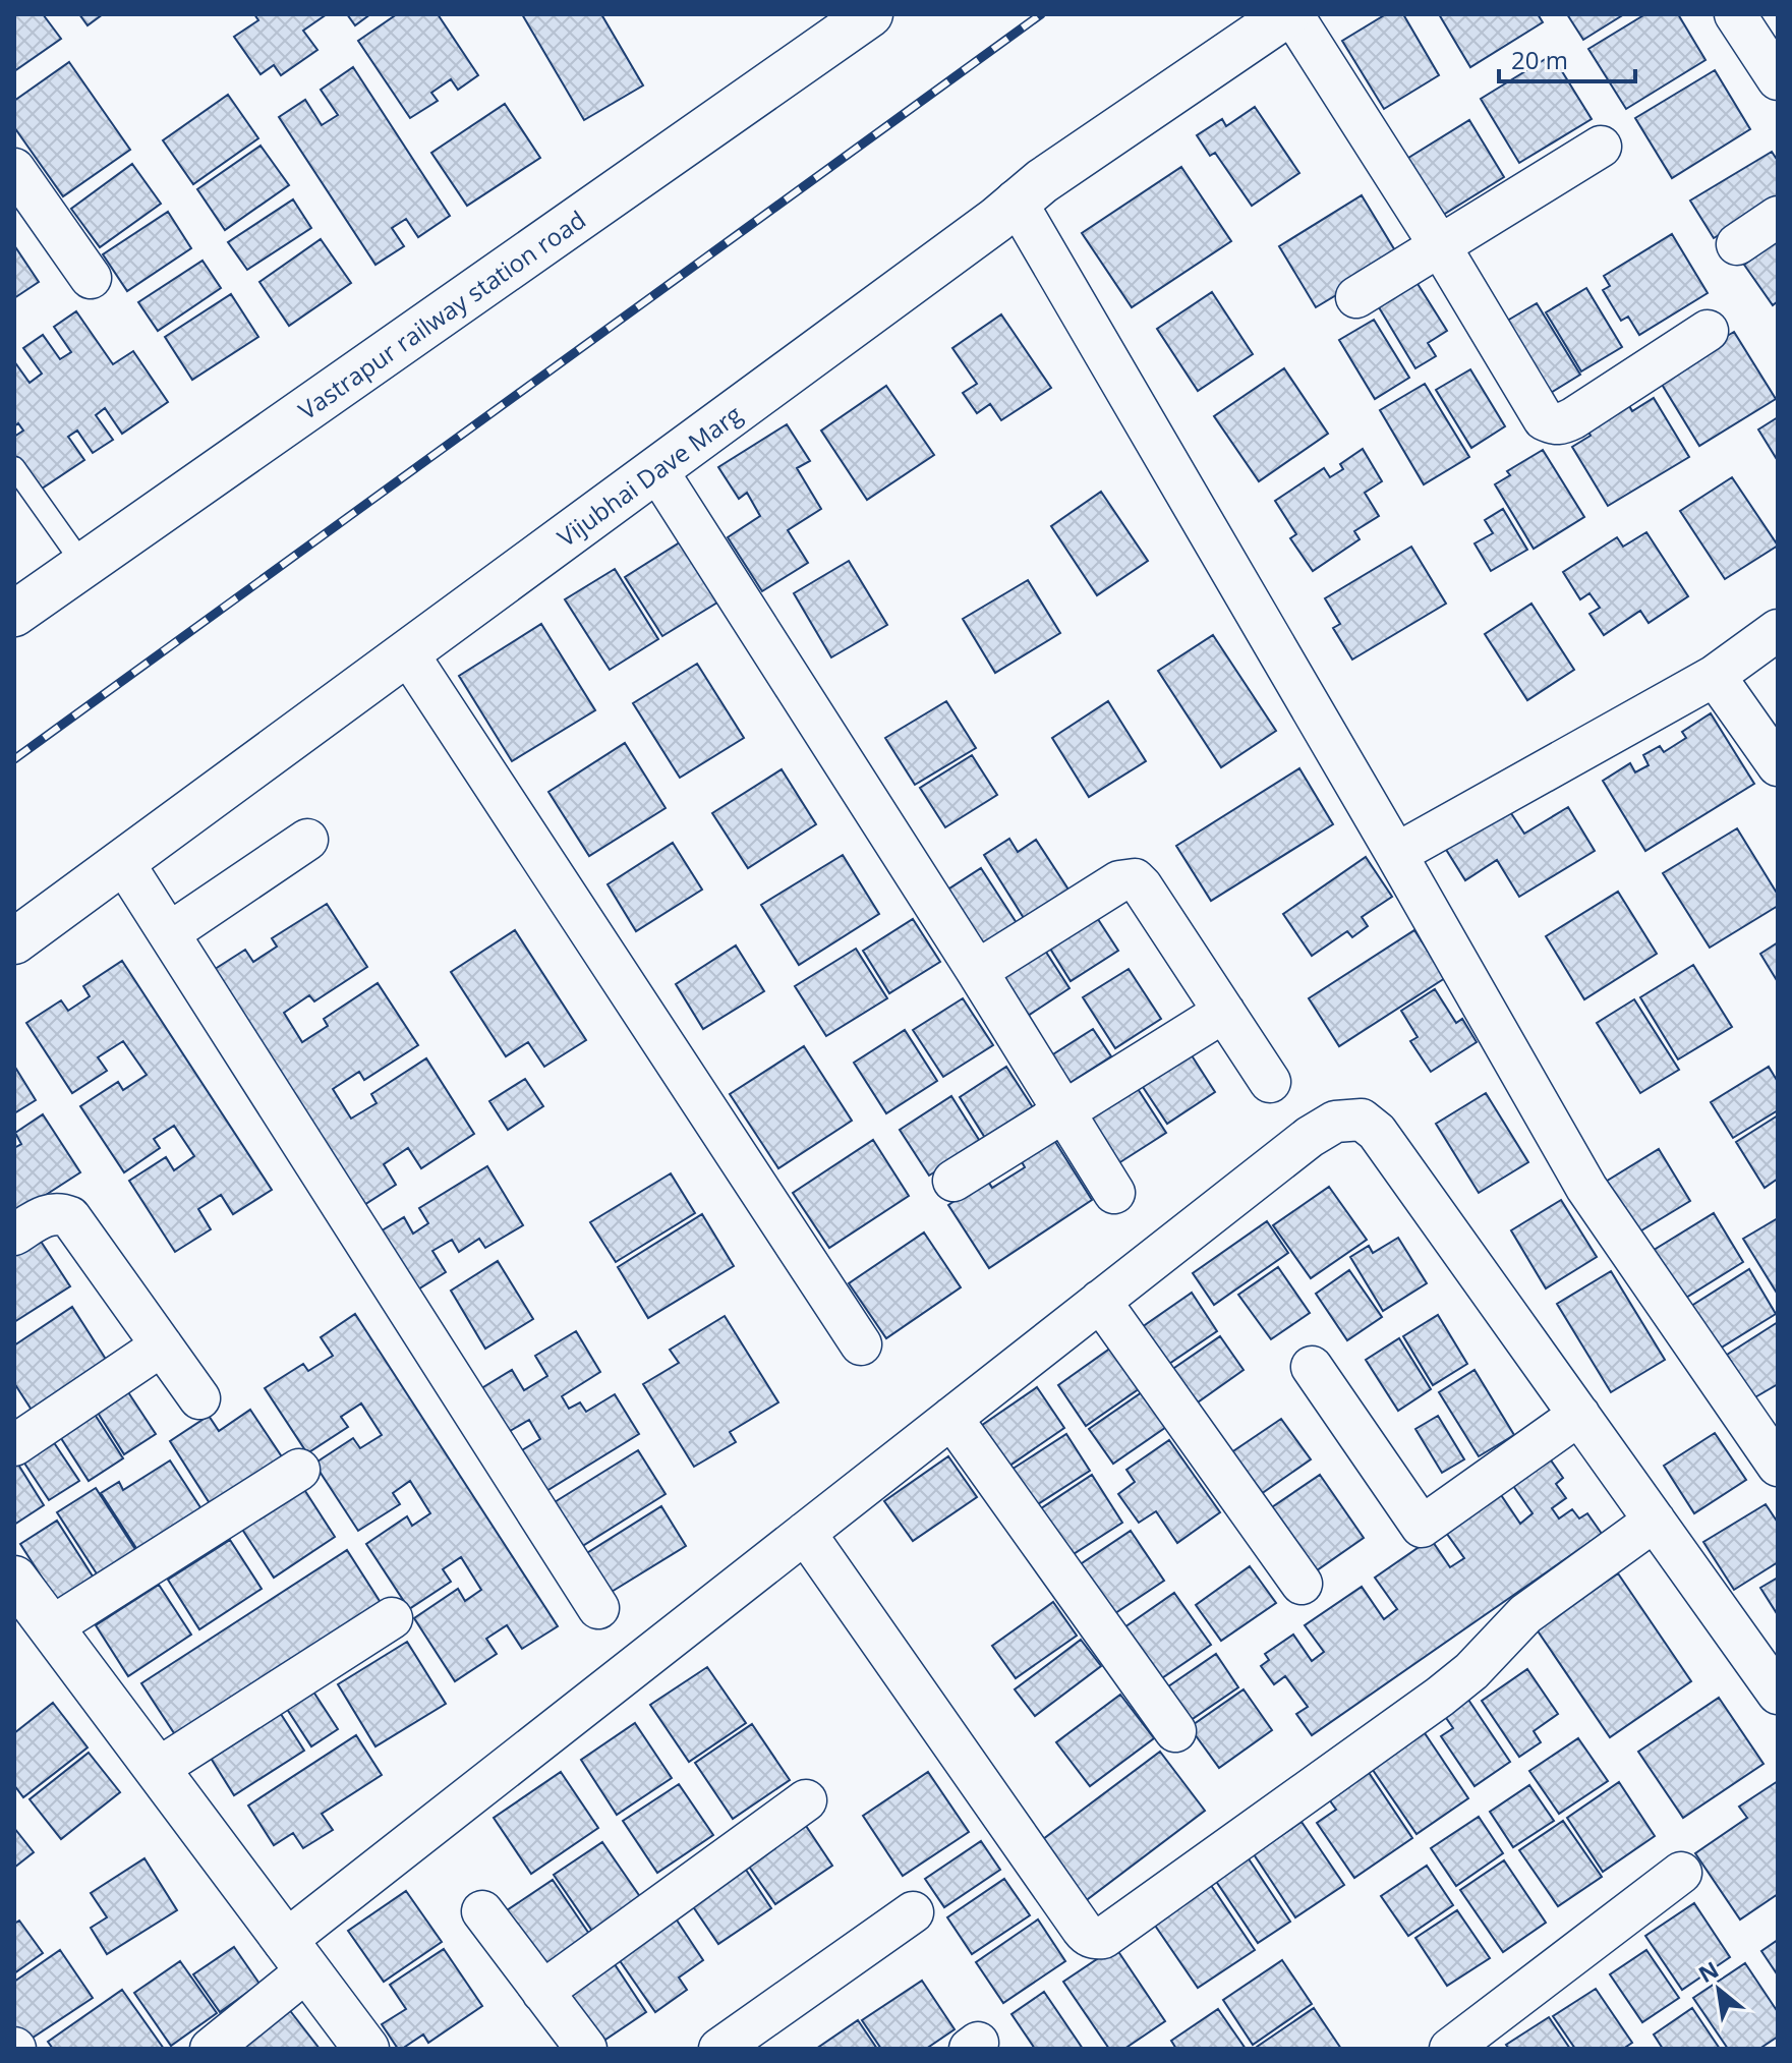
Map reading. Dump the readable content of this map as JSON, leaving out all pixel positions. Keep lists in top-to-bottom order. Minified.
{"streets":{"street":["Vastrapur railway station road","Vijubhai Dave Marg"]},"scale_bar":"20 m","north":"top left"}
